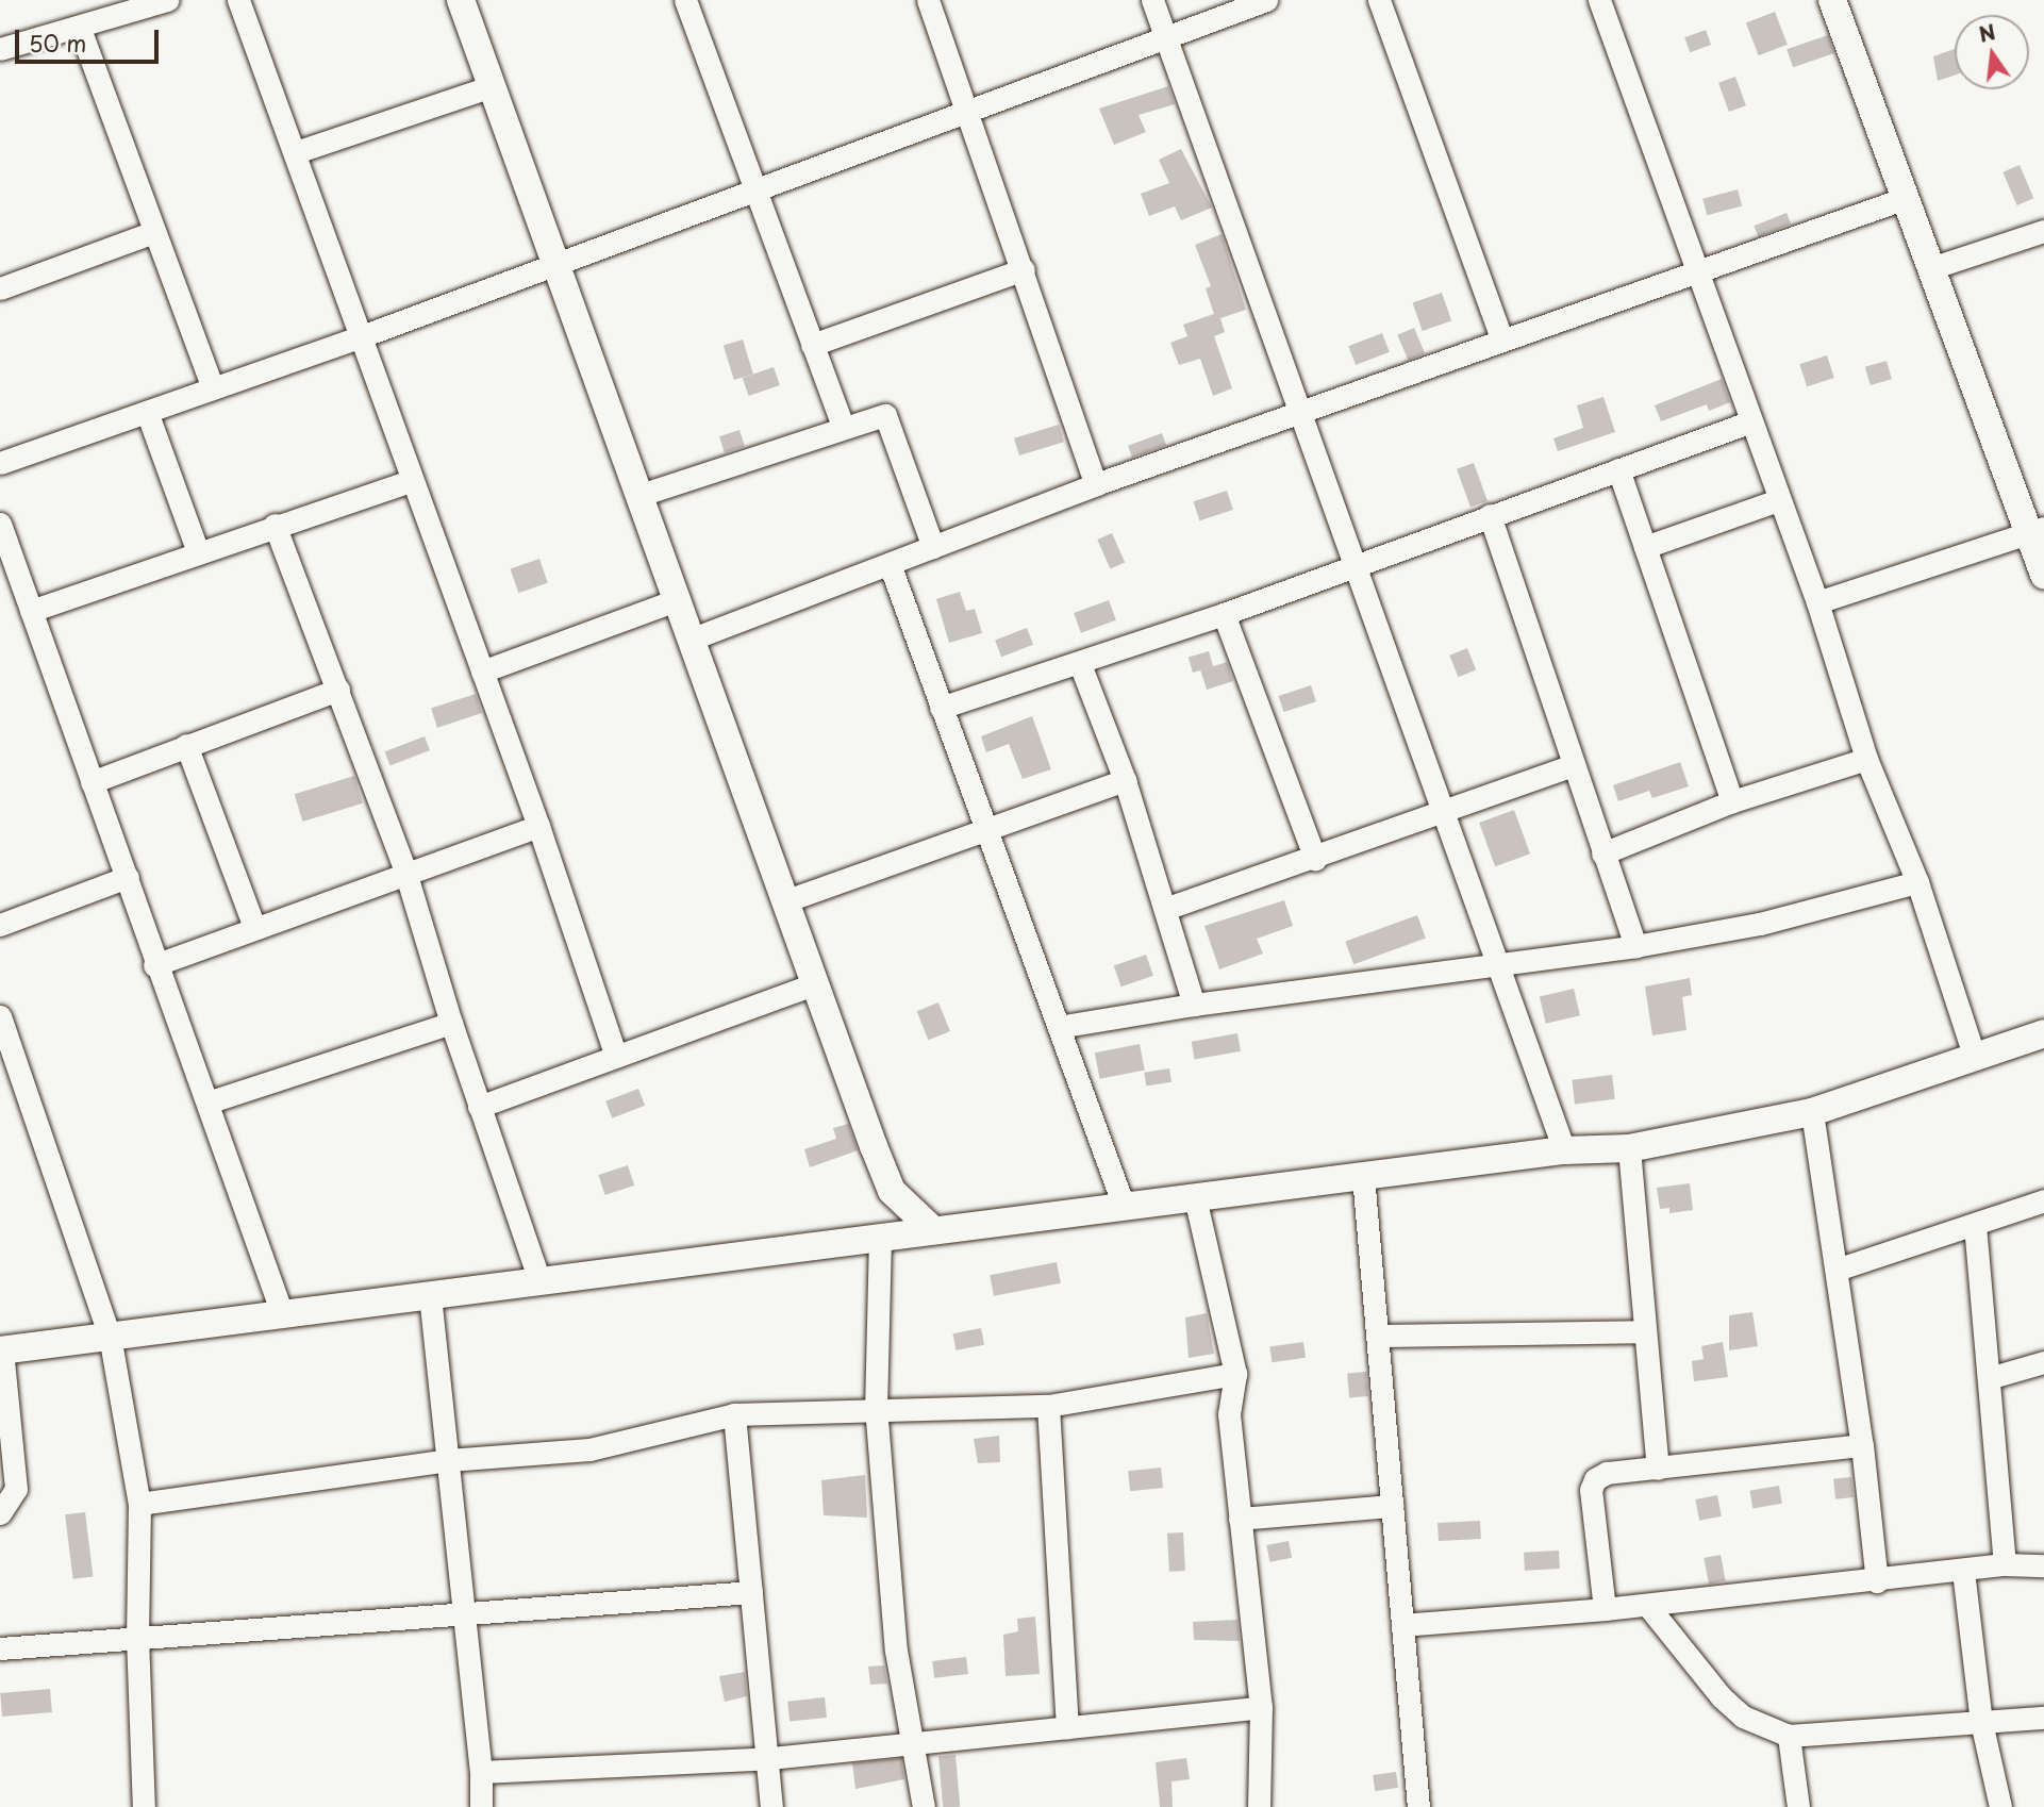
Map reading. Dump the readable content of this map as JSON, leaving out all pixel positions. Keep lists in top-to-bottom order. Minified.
{"scale_bar":"50 m","north":"top"}
